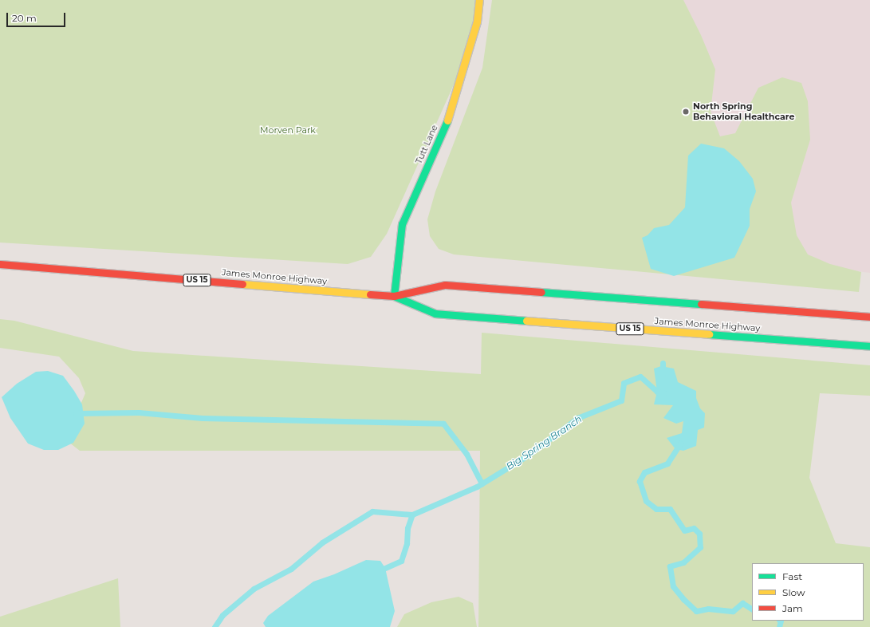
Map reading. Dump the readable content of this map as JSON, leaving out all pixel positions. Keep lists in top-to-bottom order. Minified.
{"streets":{"main road":["Tutt Lane","James Monroe Highway","US 15"]},"crossings":[["Tutt Lane","James Monroe Highway"]],"water":["Big Spring Branch"],"parks":["Morven Park"],"places":["North Spring Behavioral Healthcare"],"legend":["Fast","Slow","Jam"],"scale_bar":"20 m"}
